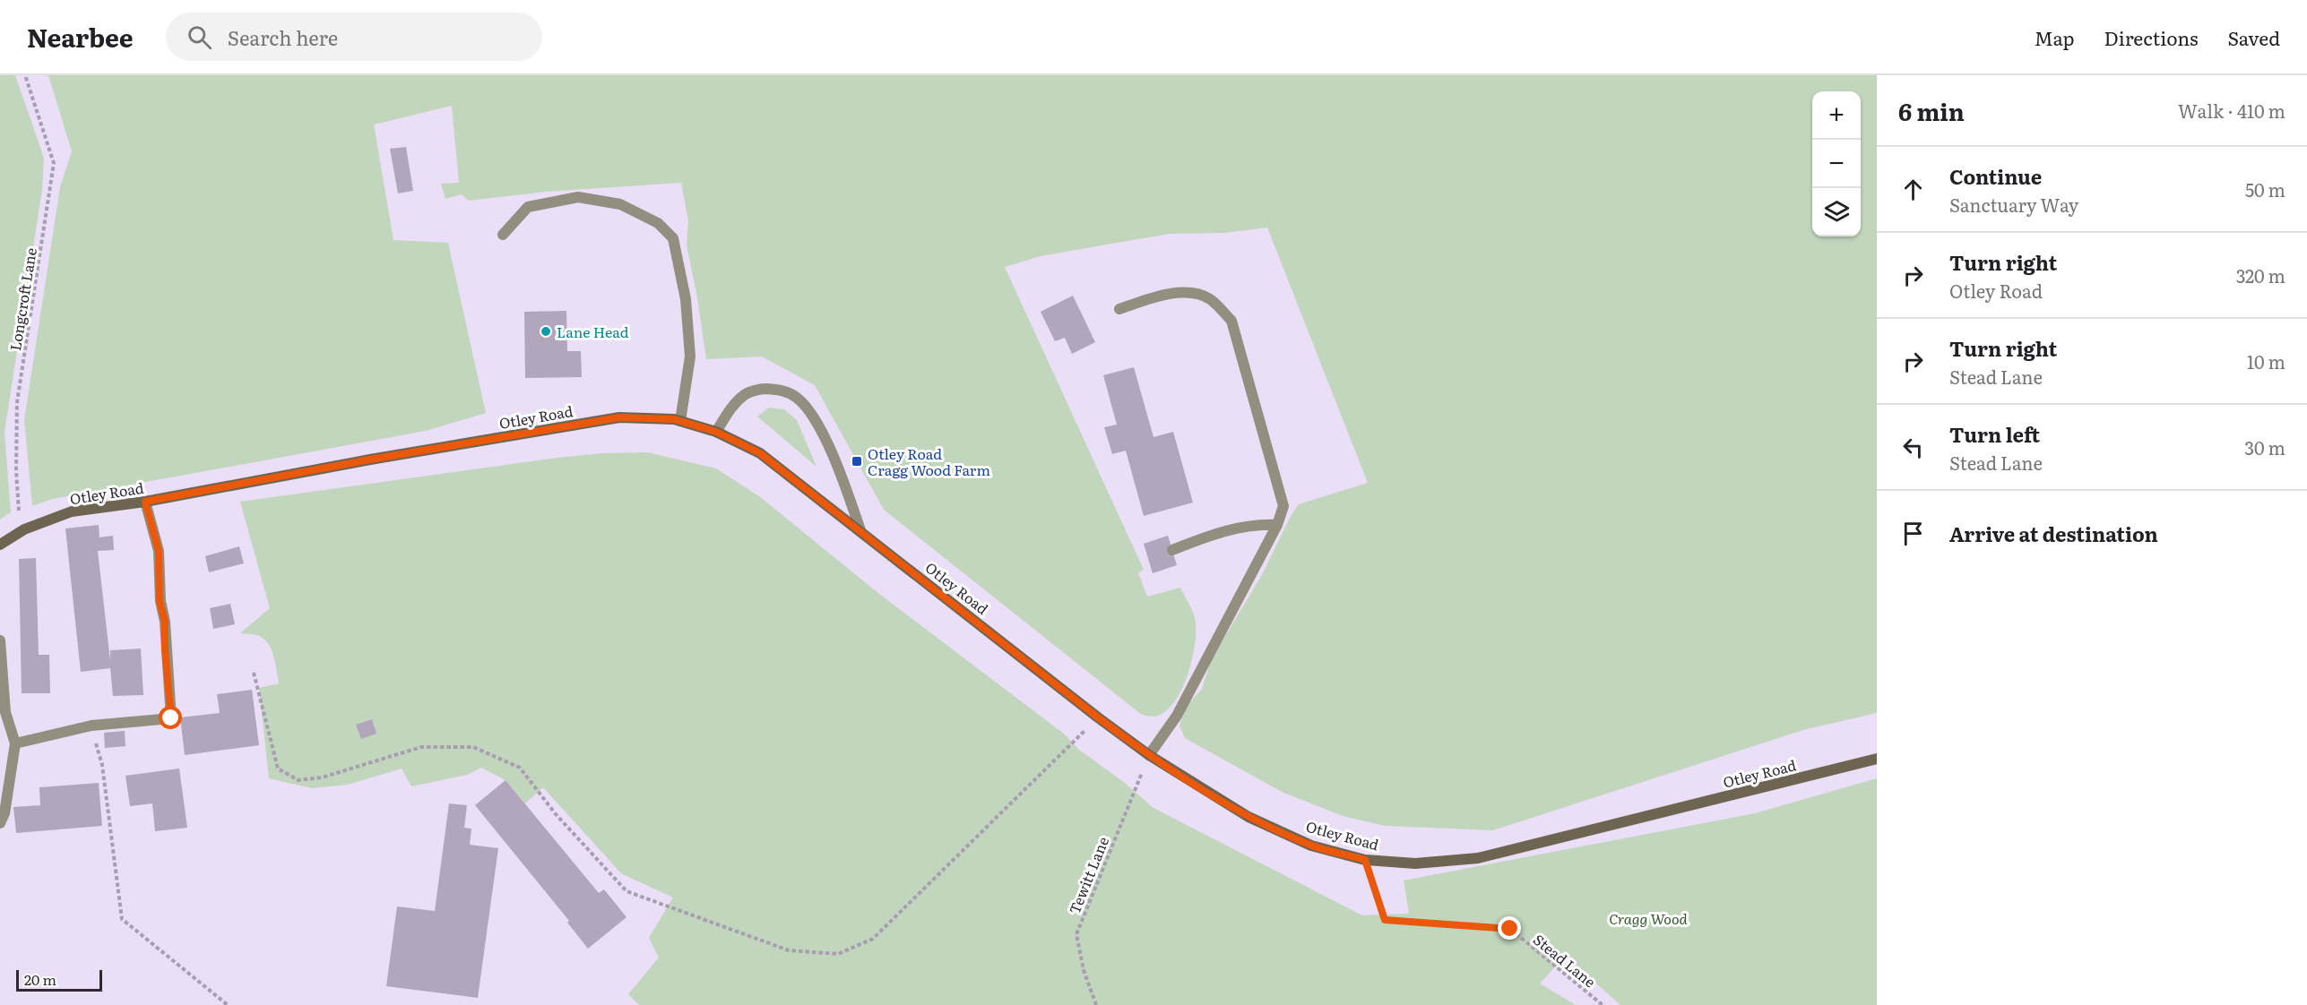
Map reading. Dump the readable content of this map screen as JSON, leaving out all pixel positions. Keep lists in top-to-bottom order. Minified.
{"streets":{"street":["Otley Road"],"path":["Longcroft Lane","Tewitt Lane","Stead Lane"]},"crossings":[["Longcroft Lane","Otley Road"],["Otley Road","Tewitt Lane"],["Otley Road","Stead Lane"]],"parks":["Cragg Wood"],"places":{"other":["Lane Head"],"transit":["Otley Road Cragg Wood Farm"]},"scale_bar":"20 m","page":{"header":"Nearbee","search":"Search here","nav":["Map","Directions","Saved"],"heading":["6 min","Walk · 410 m"],"map_buttons":["+","−"],"list":[["Continue","Sanctuary Way","50 m"],["Turn right","Otley Road","320 m"],["Turn right","Stead Lane","10 m"],["Turn left","Stead Lane","30 m"],"Arrive at destination"],"scale":"20 m"}}
